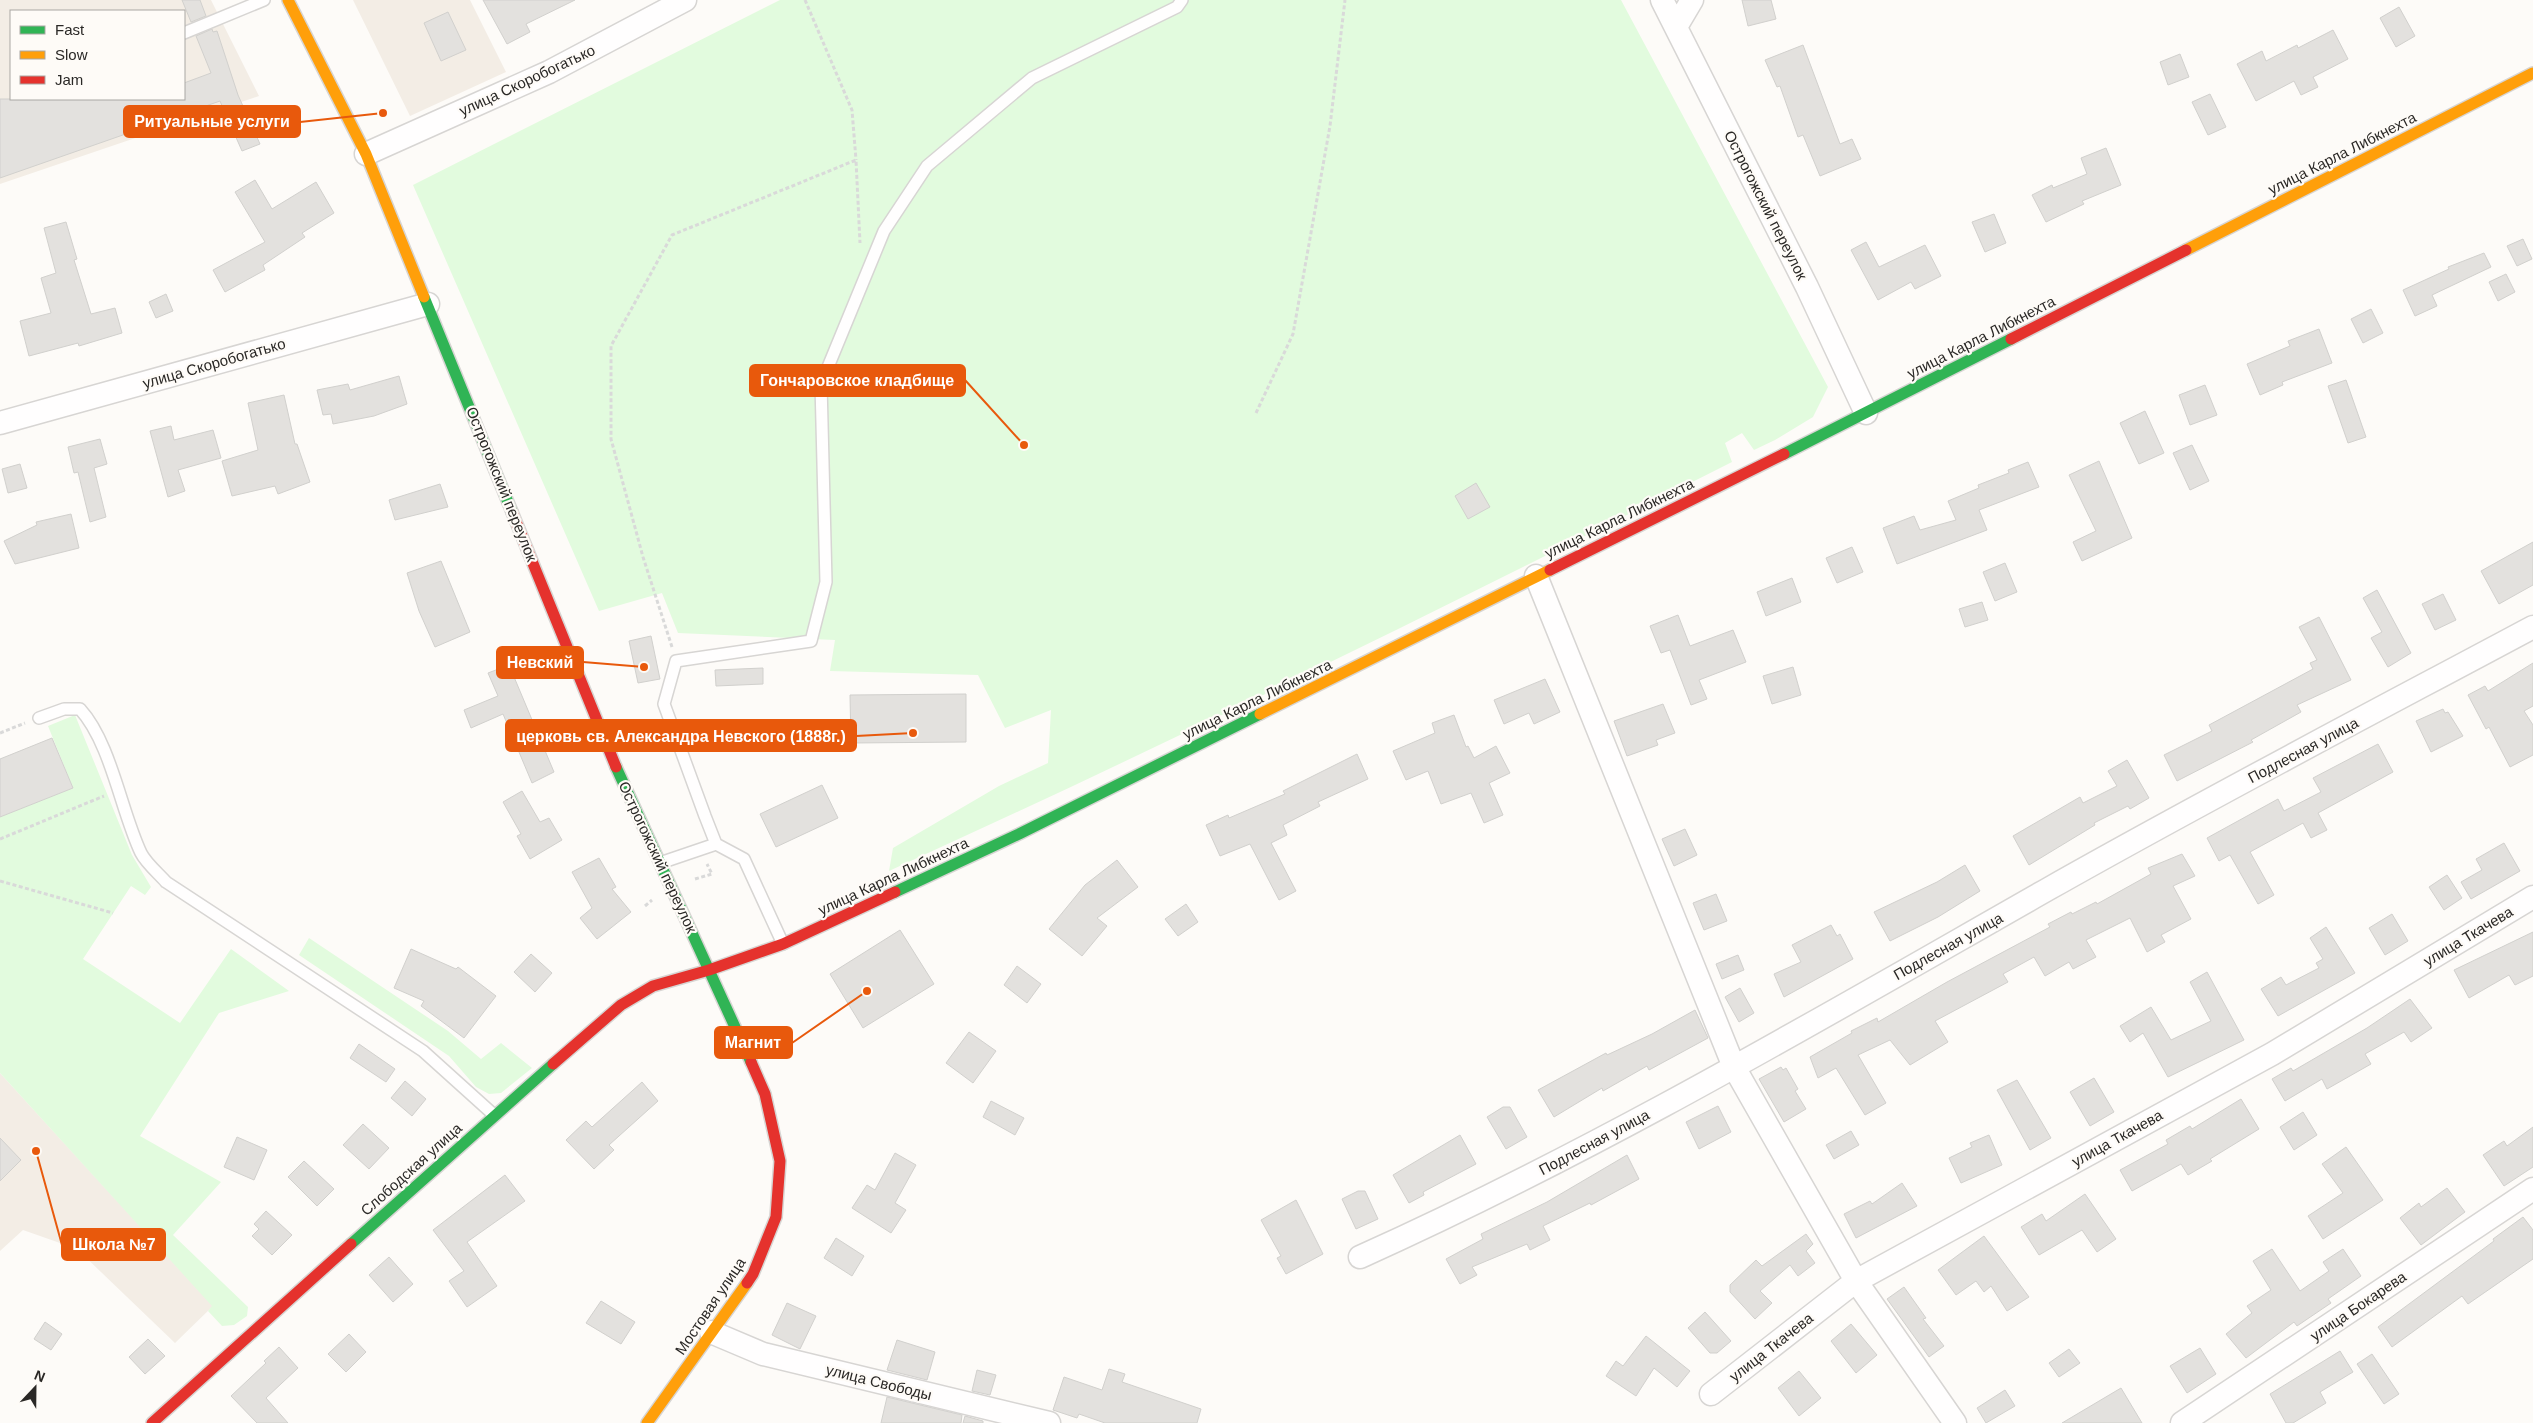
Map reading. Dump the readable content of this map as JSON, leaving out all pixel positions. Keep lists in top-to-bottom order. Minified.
{"streets":{"street":["улица Скоробогатько","улица Карла Либкнехта","Острогожский переулок","Подлесная улица","улица Ткачева","Слободская улица","Мостовая улица","улица Бокарева","улица Свободы"]},"crossings":[["улица Скоробогатько","Острогожский переулок"],["улица Карла Либкнехта","Острогожский переулок"],["улица Карла Либкнехта","Слободская улица"],["улица Карла Либкнехта","Мостовая улица"],["Острогожский переулок","Слободская улица"],["Острогожский переулок","Мостовая улица"],["Слободская улица","Мостовая улица"],["Мостовая улица","улица Свободы"]],"places":["Ритуальные услуги","Гончаровское кладбище","Невский","церковь св. Александра Невского (1888г.)","Магнит","Школа №7"],"legend":["Fast","Slow","Jam"],"north":"top"}
